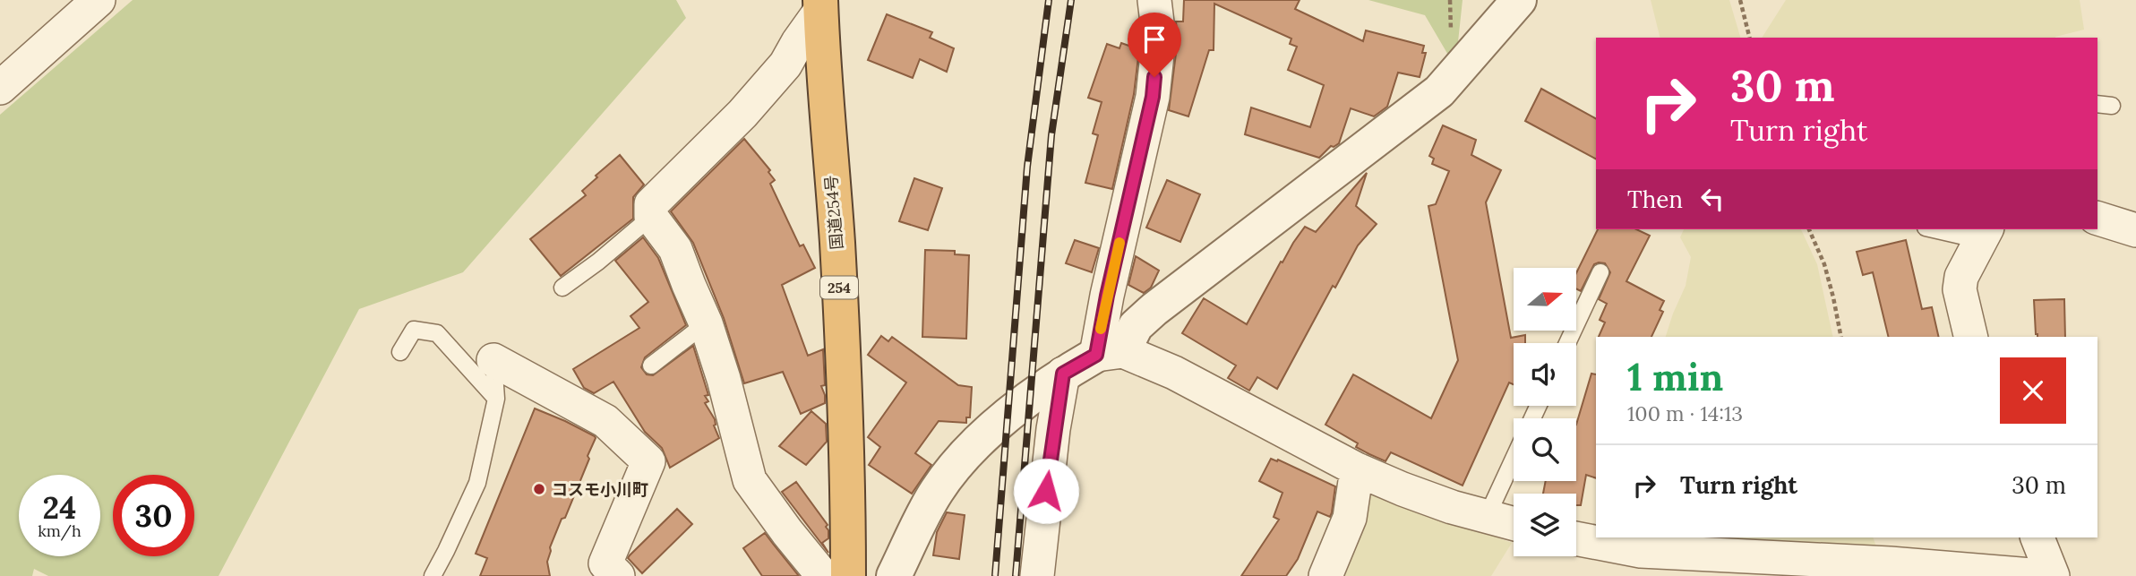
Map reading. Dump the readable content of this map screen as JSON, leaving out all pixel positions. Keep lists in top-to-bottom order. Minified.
{"streets":{"highway":["国道254号","254"]},"places":["コスモ小川町"],"north":"right","page":{"turn":["30 m","Turn right"],"then":"Then","heading":["1 min","100 m · 14:13"],"list":[{"name":"Turn right","value":"30 m"}],"speed":"24 km/h","limit":"30"}}
